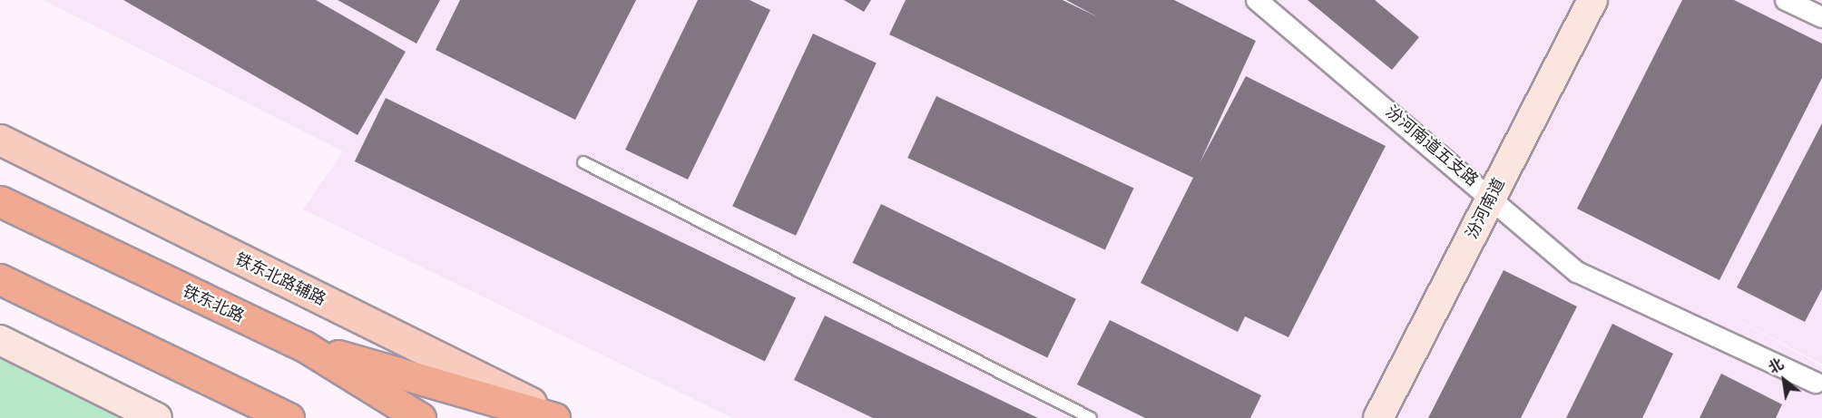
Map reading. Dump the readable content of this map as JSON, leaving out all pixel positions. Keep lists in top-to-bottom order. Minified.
{"streets":{"highway":["铁东北路"],"main road":["铁东北路辅路"],"street":["汾河南道五支路","汾河南道"]},"crossings":[["汾河南道五支路","汾河南道"]],"north":"top left"}
